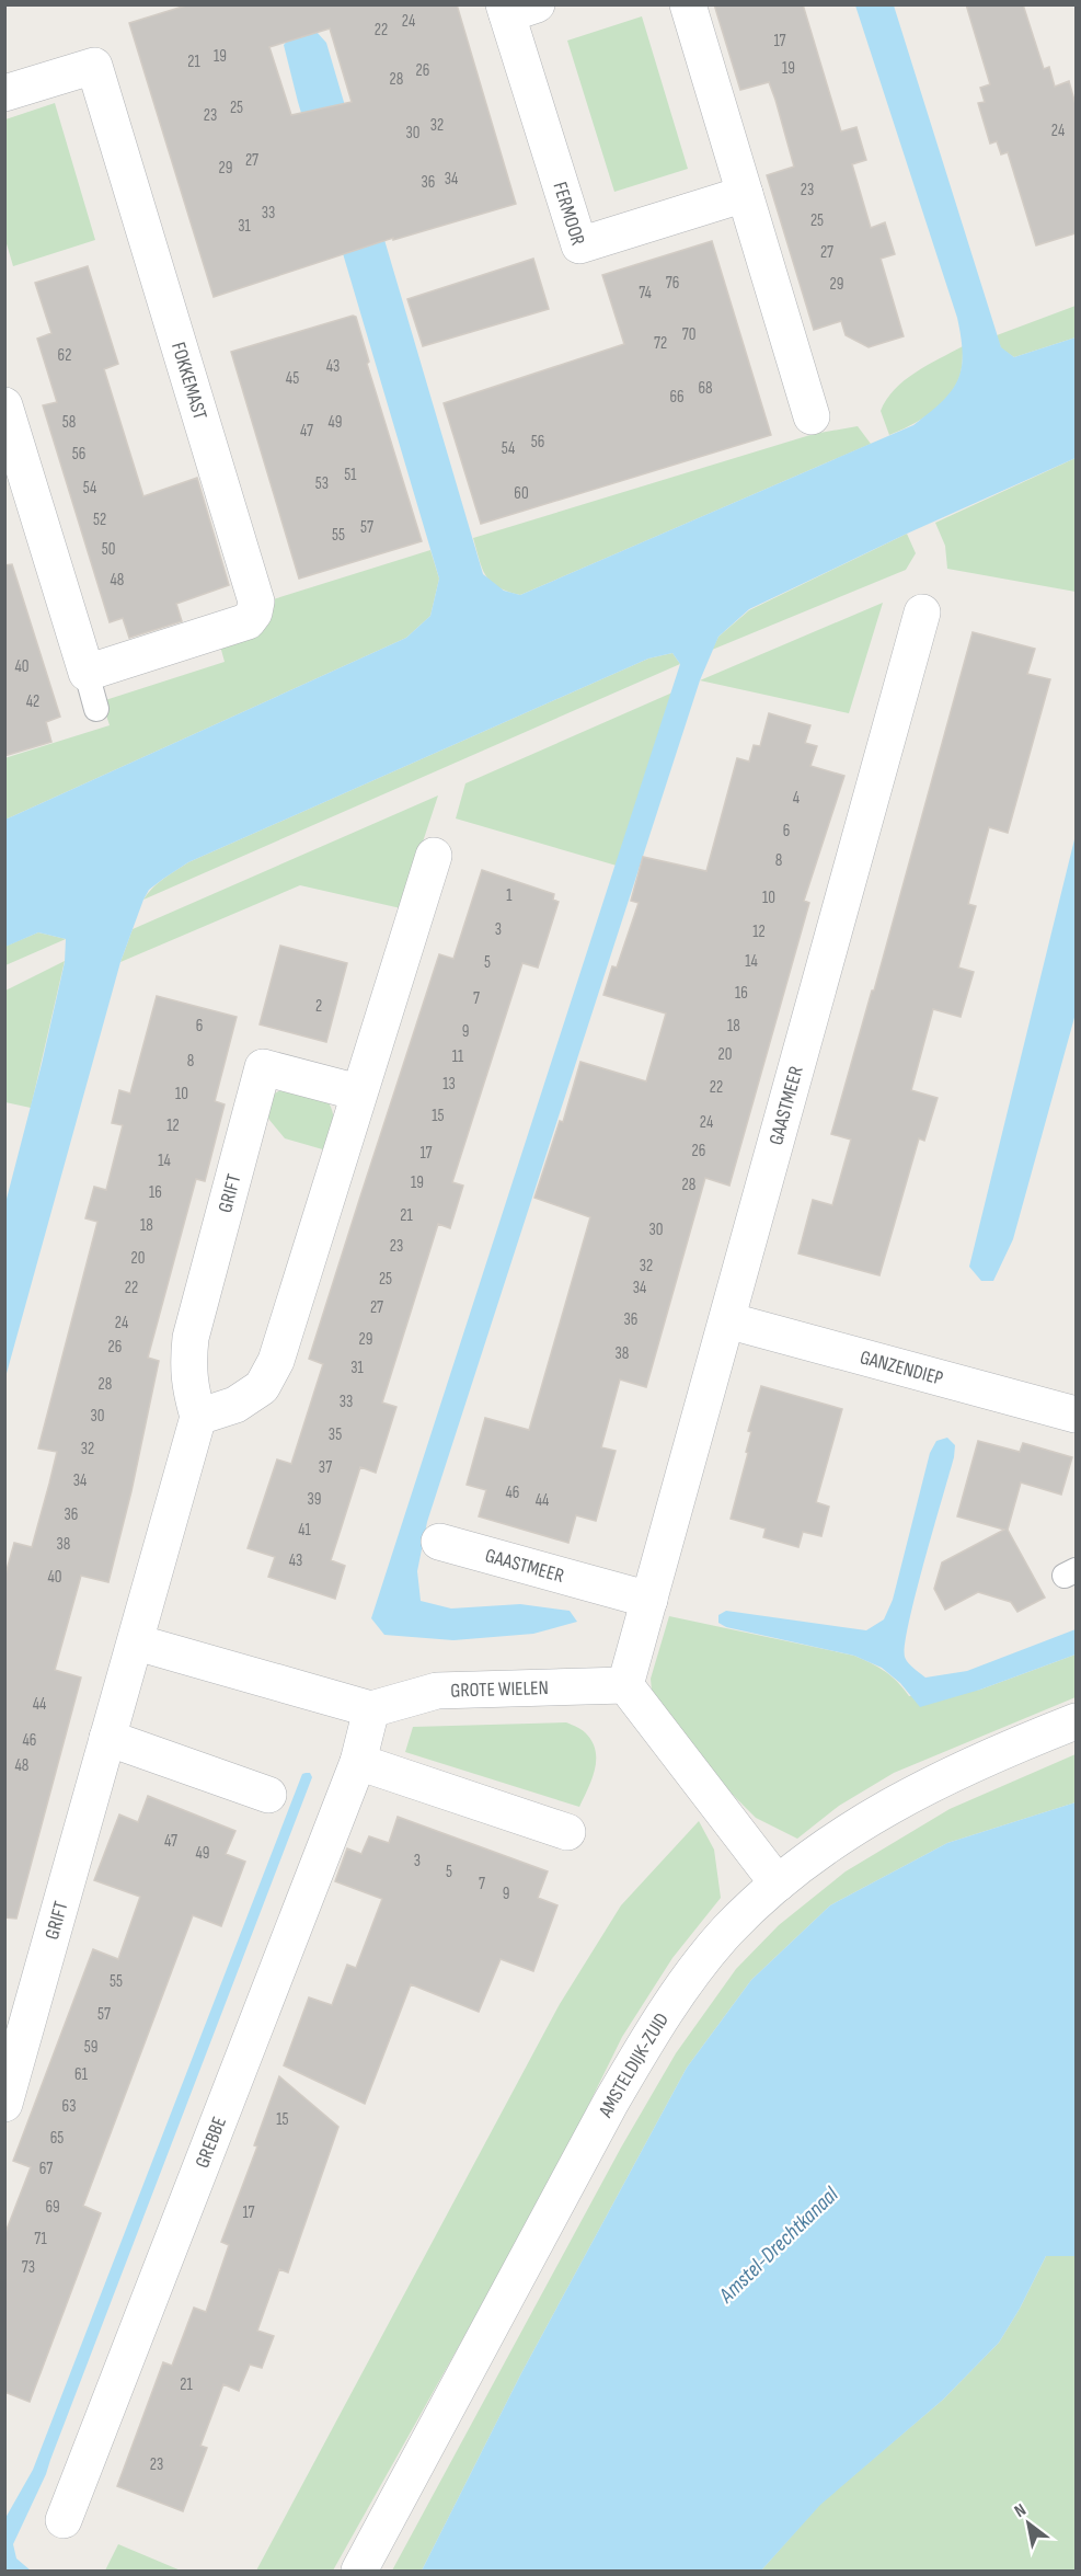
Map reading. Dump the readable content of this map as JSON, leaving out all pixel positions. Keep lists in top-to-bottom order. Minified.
{"streets":{"street":["FERMOOR","FOKKEMAST","GAASTMEER","GRIFT","GANZENDIEP","GROTE WIELEN","AMSTELDIJK-ZUID","GREBBE"]},"crossings":[["GAASTMEER","GANZENDIEP"],["GAASTMEER","GROTE WIELEN"],["GROTE WIELEN","GREBBE"]],"water":["Amstel-Drechtkanaal"],"house_numbers":["24","22","17","19","21","19","26","28","25","23","32","24","30","27","29","34","36","23","33","25","31","27","76","29","74","70","72","62","43","45","68","66","58","49","47","56","54","56","51","53","54","60","52","57","55","50","48","40","42","4","6","8","1","10","3","12","14","5","16","7","2","6","18","9","20","11","8","13","22","10","15","24","12","26","17","14","19","28","16","21","18","30","23","20","32","25","22","34","27","36","24","29","26","38","31","28","33","30","35","32","37","34","46","39","44","36","41","38","43","40","44","46","48","47","49","3","5","7","9","55","57","59","61","63","15","65","67","69","17","71","73","21","23"],"north":"top left"}
